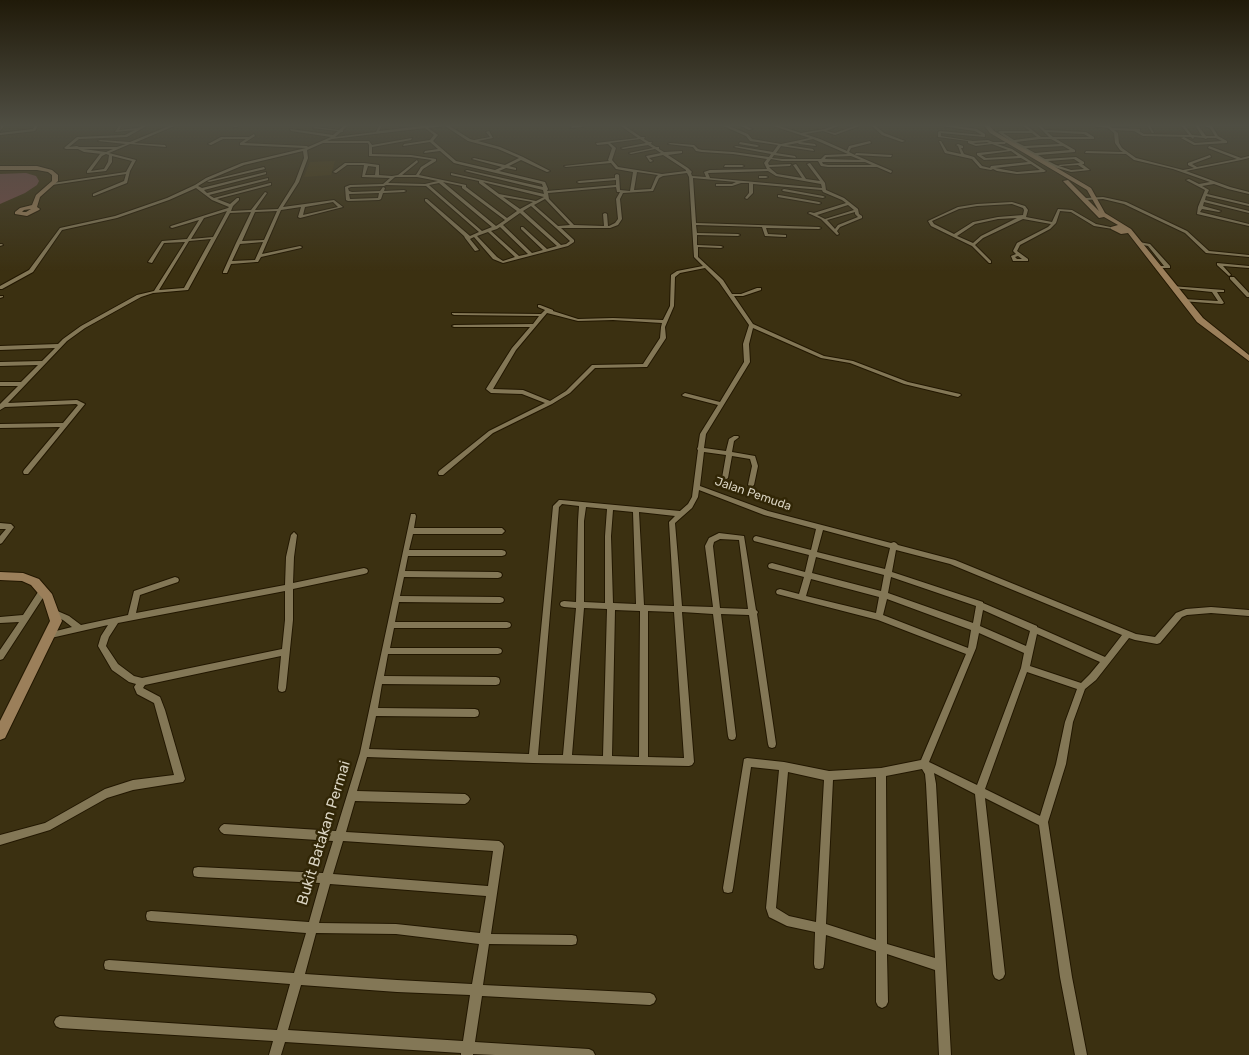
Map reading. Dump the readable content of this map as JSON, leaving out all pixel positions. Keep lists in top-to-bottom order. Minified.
{"streets":{"street":["Jalan Pemuda","Bukit Batakan Permai"]},"crossings":[["Jalan Pemuda","Bukit Batakan Permai"]]}
